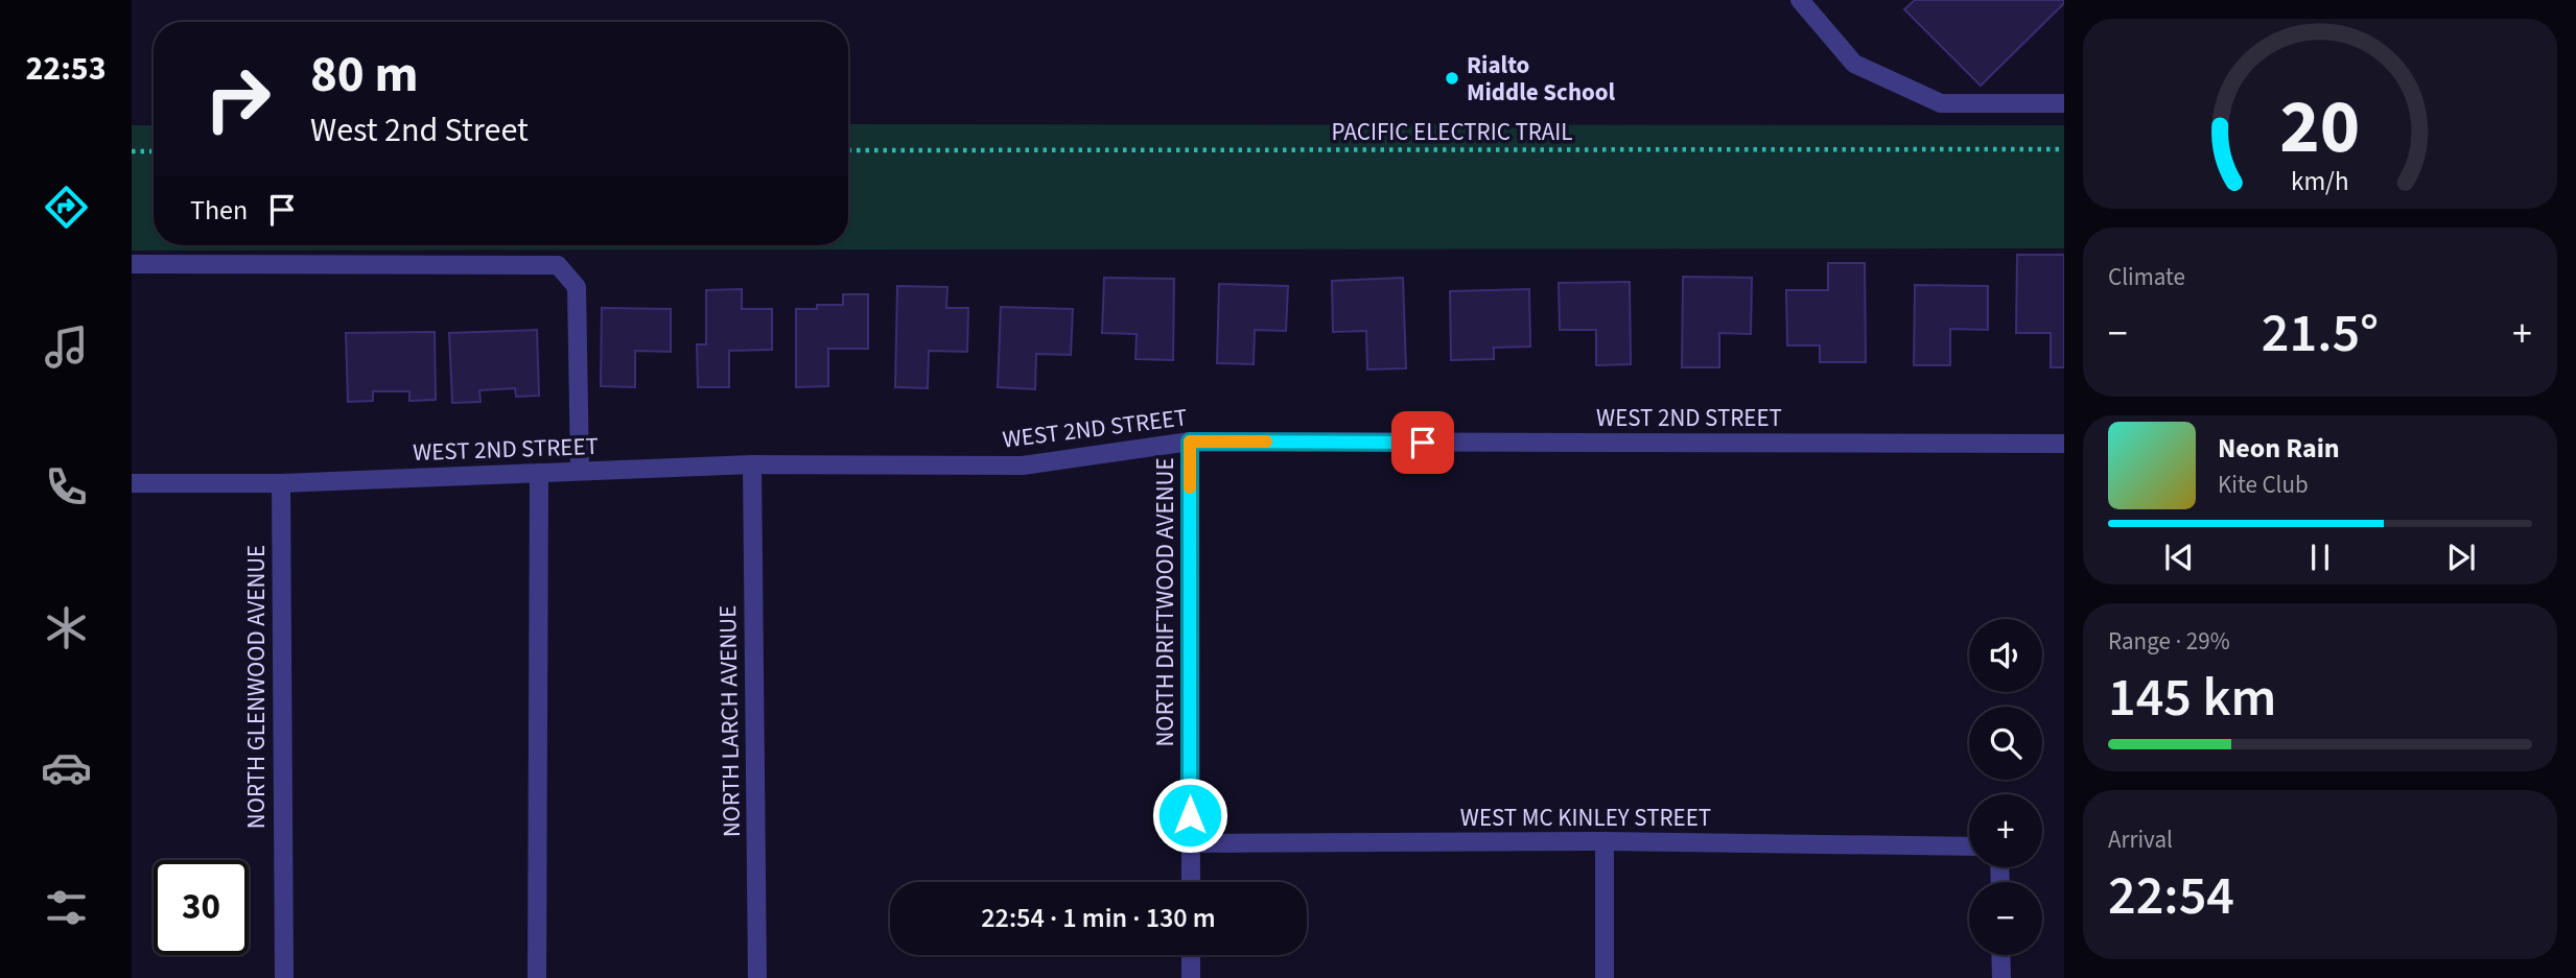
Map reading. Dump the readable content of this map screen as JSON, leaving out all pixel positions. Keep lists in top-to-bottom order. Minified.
{"streets":{"street":["WEST 2ND STREET","NORTH DRIFTWOOD AVENUE","NORTH GLENWOOD AVENUE","NORTH LARCH AVENUE","WEST MC KINLEY STREET"],"path":["PACIFIC ELECTRIC TRAIL"]},"crossings":[["WEST 2ND STREET","NORTH DRIFTWOOD AVENUE"],["WEST 2ND STREET","NORTH GLENWOOD AVENUE"],["WEST 2ND STREET","NORTH LARCH AVENUE"],["NORTH DRIFTWOOD AVENUE","WEST MC KINLEY STREET"]],"places":["Rialto Middle School"],"page":{"tabs":"22:53","turn":["80 m","West 2nd Street"],"then":"Then","tile":["Climate",["Range · 29%","145 km"],["Arrival","22:54"]],"heat":["−","21.5°","+"],"song":["Neon Rain","Kite Club"],"map_buttons":["+","−"],"limit":"30","trip":"22:54 · 1 min · 130 m","gauge":["20","km/h"]}}
